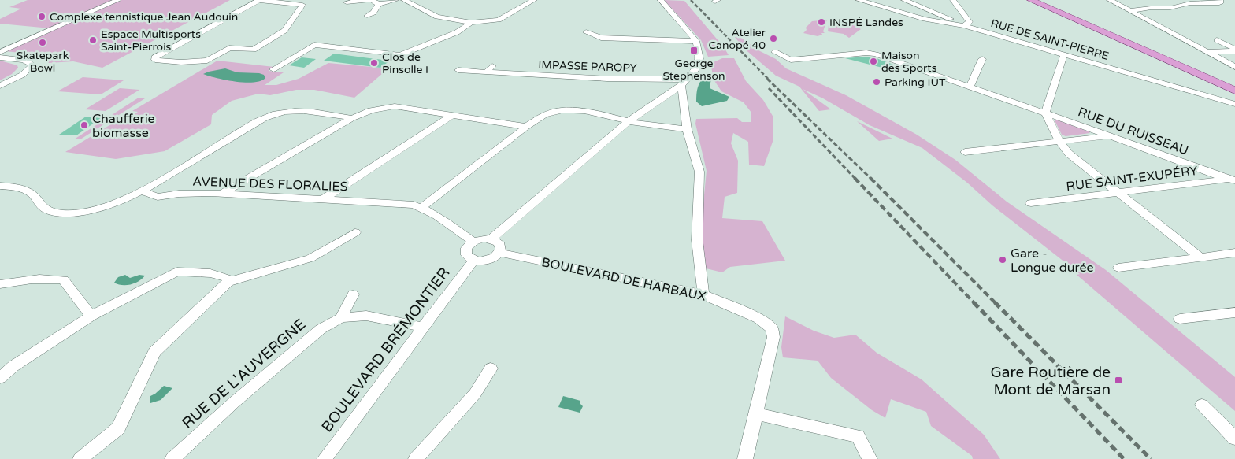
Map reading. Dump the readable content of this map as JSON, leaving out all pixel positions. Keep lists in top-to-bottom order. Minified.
{"streets":{"street":["RUE DE SAINT-PIERRE","IMPASSE PAROPY","RUE DU RUISSEAU","RUE SAINT-EXUPÉRY","AVENUE DES FLORALIES","BOULEVARD DE HARBAUX","BOULEVARD BRÉMONTIER","RUE DE L'AUVERGNE"]},"crossings":[["RUE DU RUISSEAU","RUE SAINT-EXUPÉRY"],["AVENUE DES FLORALIES","BOULEVARD DE HARBAUX"],["AVENUE DES FLORALIES","BOULEVARD BRÉMONTIER"],["BOULEVARD DE HARBAUX","BOULEVARD BRÉMONTIER"],["BOULEVARD BRÉMONTIER","RUE DE L'AUVERGNE"]],"places":{"other":["Complexe tennistique Jean Audouin","INSPÉ Landes","Atelier Canopé 40","Espace Multisports Saint-Pierrois","Skatepark Bowl","Maison des Sports","Clos de Pinsolle I","Parking IUT","Chaufferie biomasse","Gare - Longue durée"],"transit":["George Stephenson","Gare Routière de Mont de Marsan"]}}
